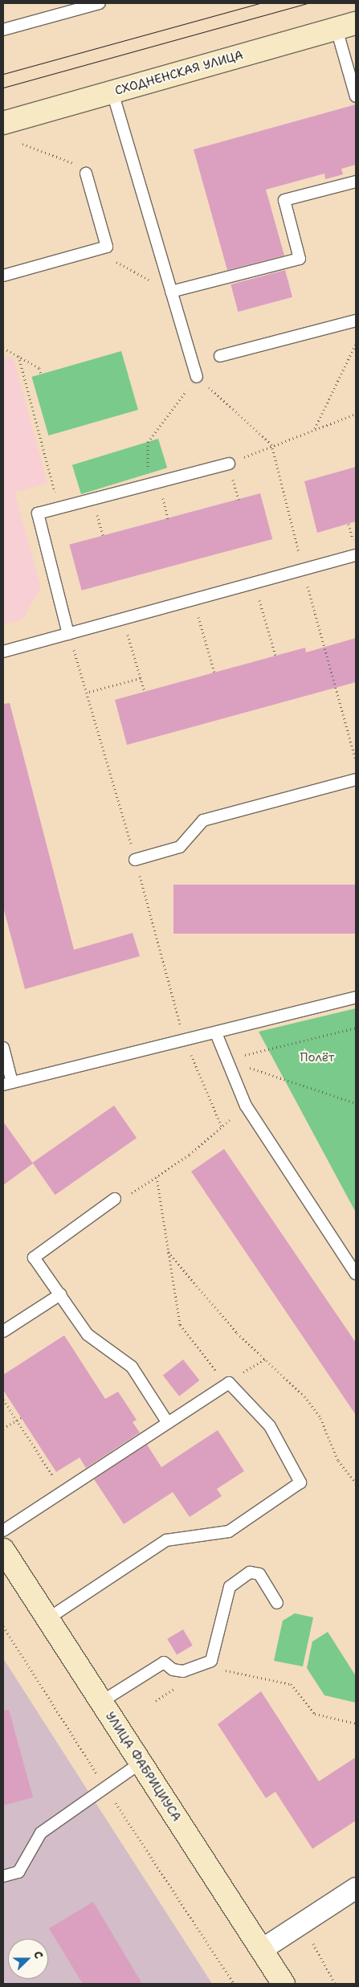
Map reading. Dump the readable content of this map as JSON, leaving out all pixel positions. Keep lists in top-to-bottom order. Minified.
{"streets":{"main road":["СХОДНЕНСКАЯ УЛИЦА","УЛИЦА ФАБРИЦИУСА"]},"parks":["Полёт"],"north":"right"}
